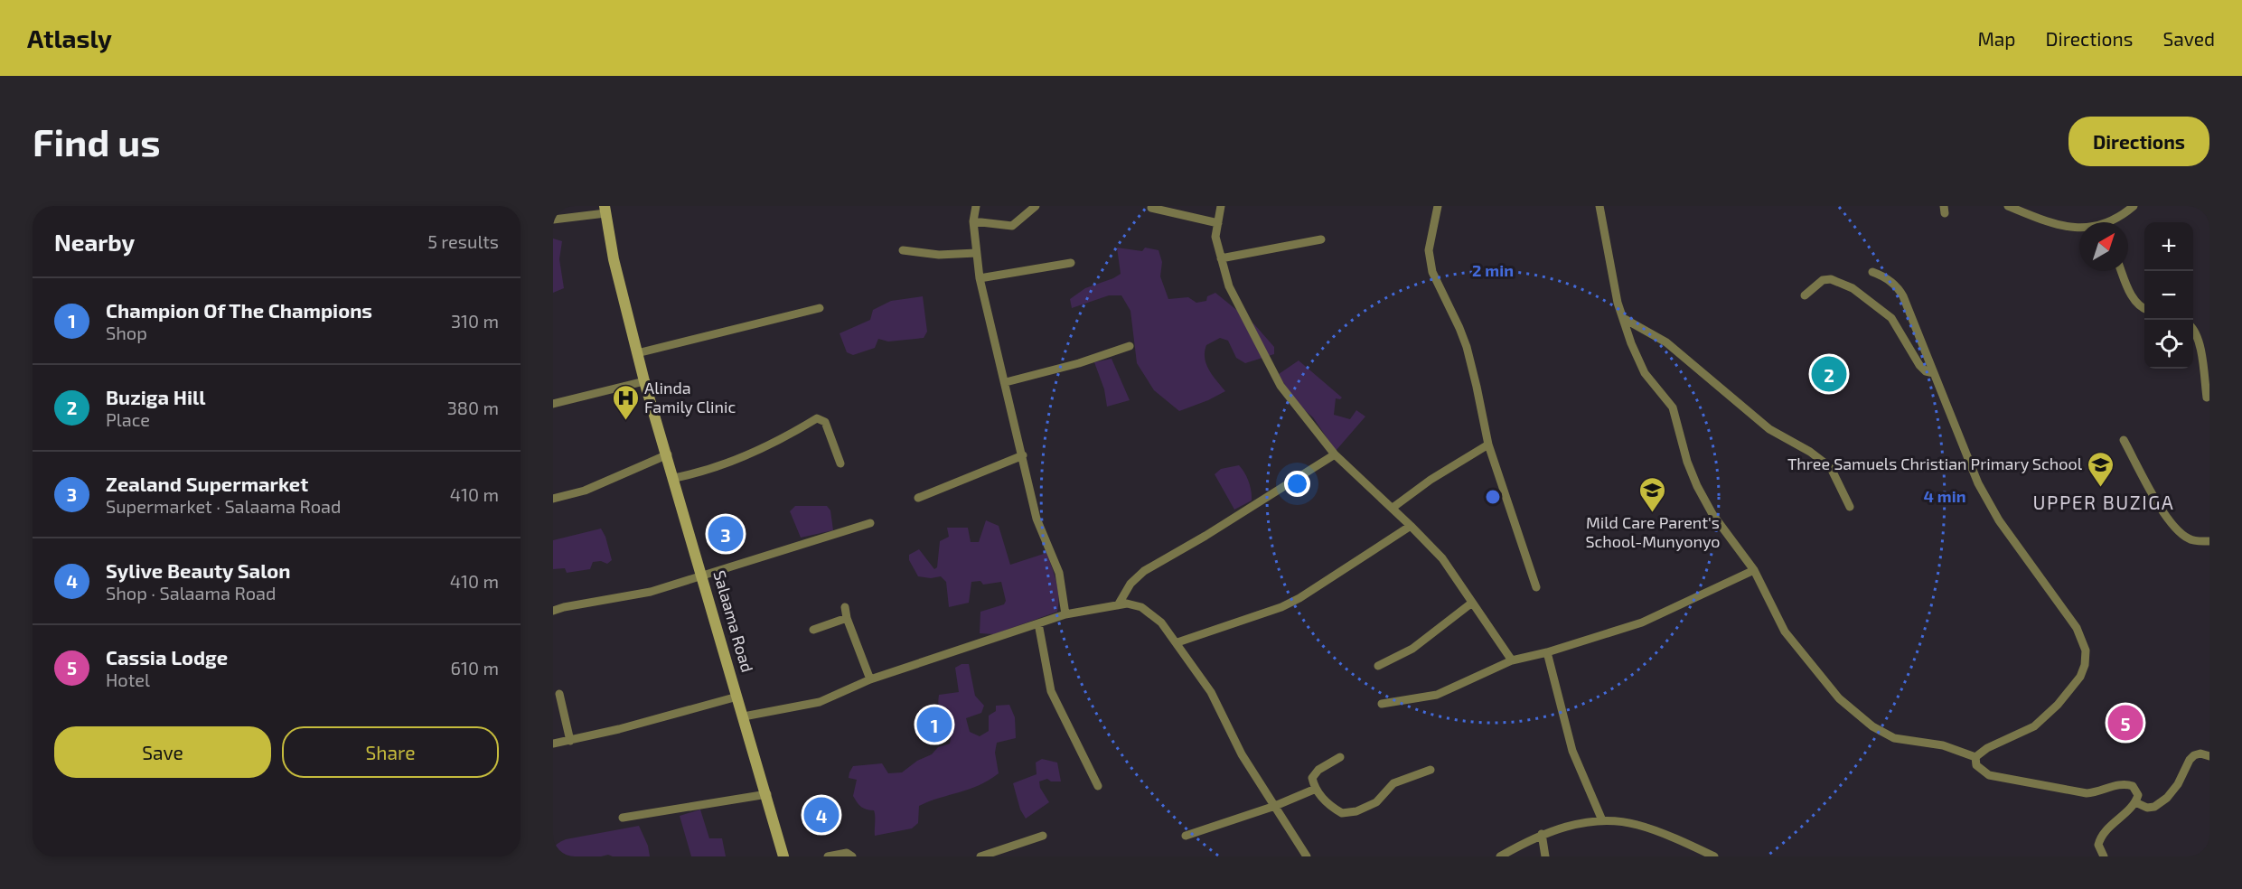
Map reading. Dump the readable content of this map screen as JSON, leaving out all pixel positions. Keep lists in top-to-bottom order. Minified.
{"streets":{"main road":["Salaama Road"]},"districts":["UPPER BUZIGA"],"places":{"hospital":["Alinda Family Clinic"],"school or university":["Three Samuels Christian Primary School","Mild Care Parent's School-Munyonyo"]},"north":"top right","page":{"header":"Atlasly","nav":["Map","Directions","Saved"],"buttons":["Directions",["Save","Share"]],"title":"Find us","heading":["Nearby","5 results"],"map_buttons":["+","−"],"list":[{"mark":"1","name":"Champion Of The Champions","note":"Shop","value":"310 m"},{"mark":"2","name":"Buziga Hill","note":"Place","value":"380 m"},{"mark":"3","name":"Zealand Supermarket","note":"Supermarket · Salaama Road","value":"410 m"},{"mark":"4","name":"Sylive Beauty Salon","note":"Shop · Salaama Road","value":"410 m"},{"mark":"5","name":"Cassia Lodge","note":"Hotel","value":"610 m"}],"pins":["2","3","5","1","4"]},"rings":["2 min","4 min"]}
